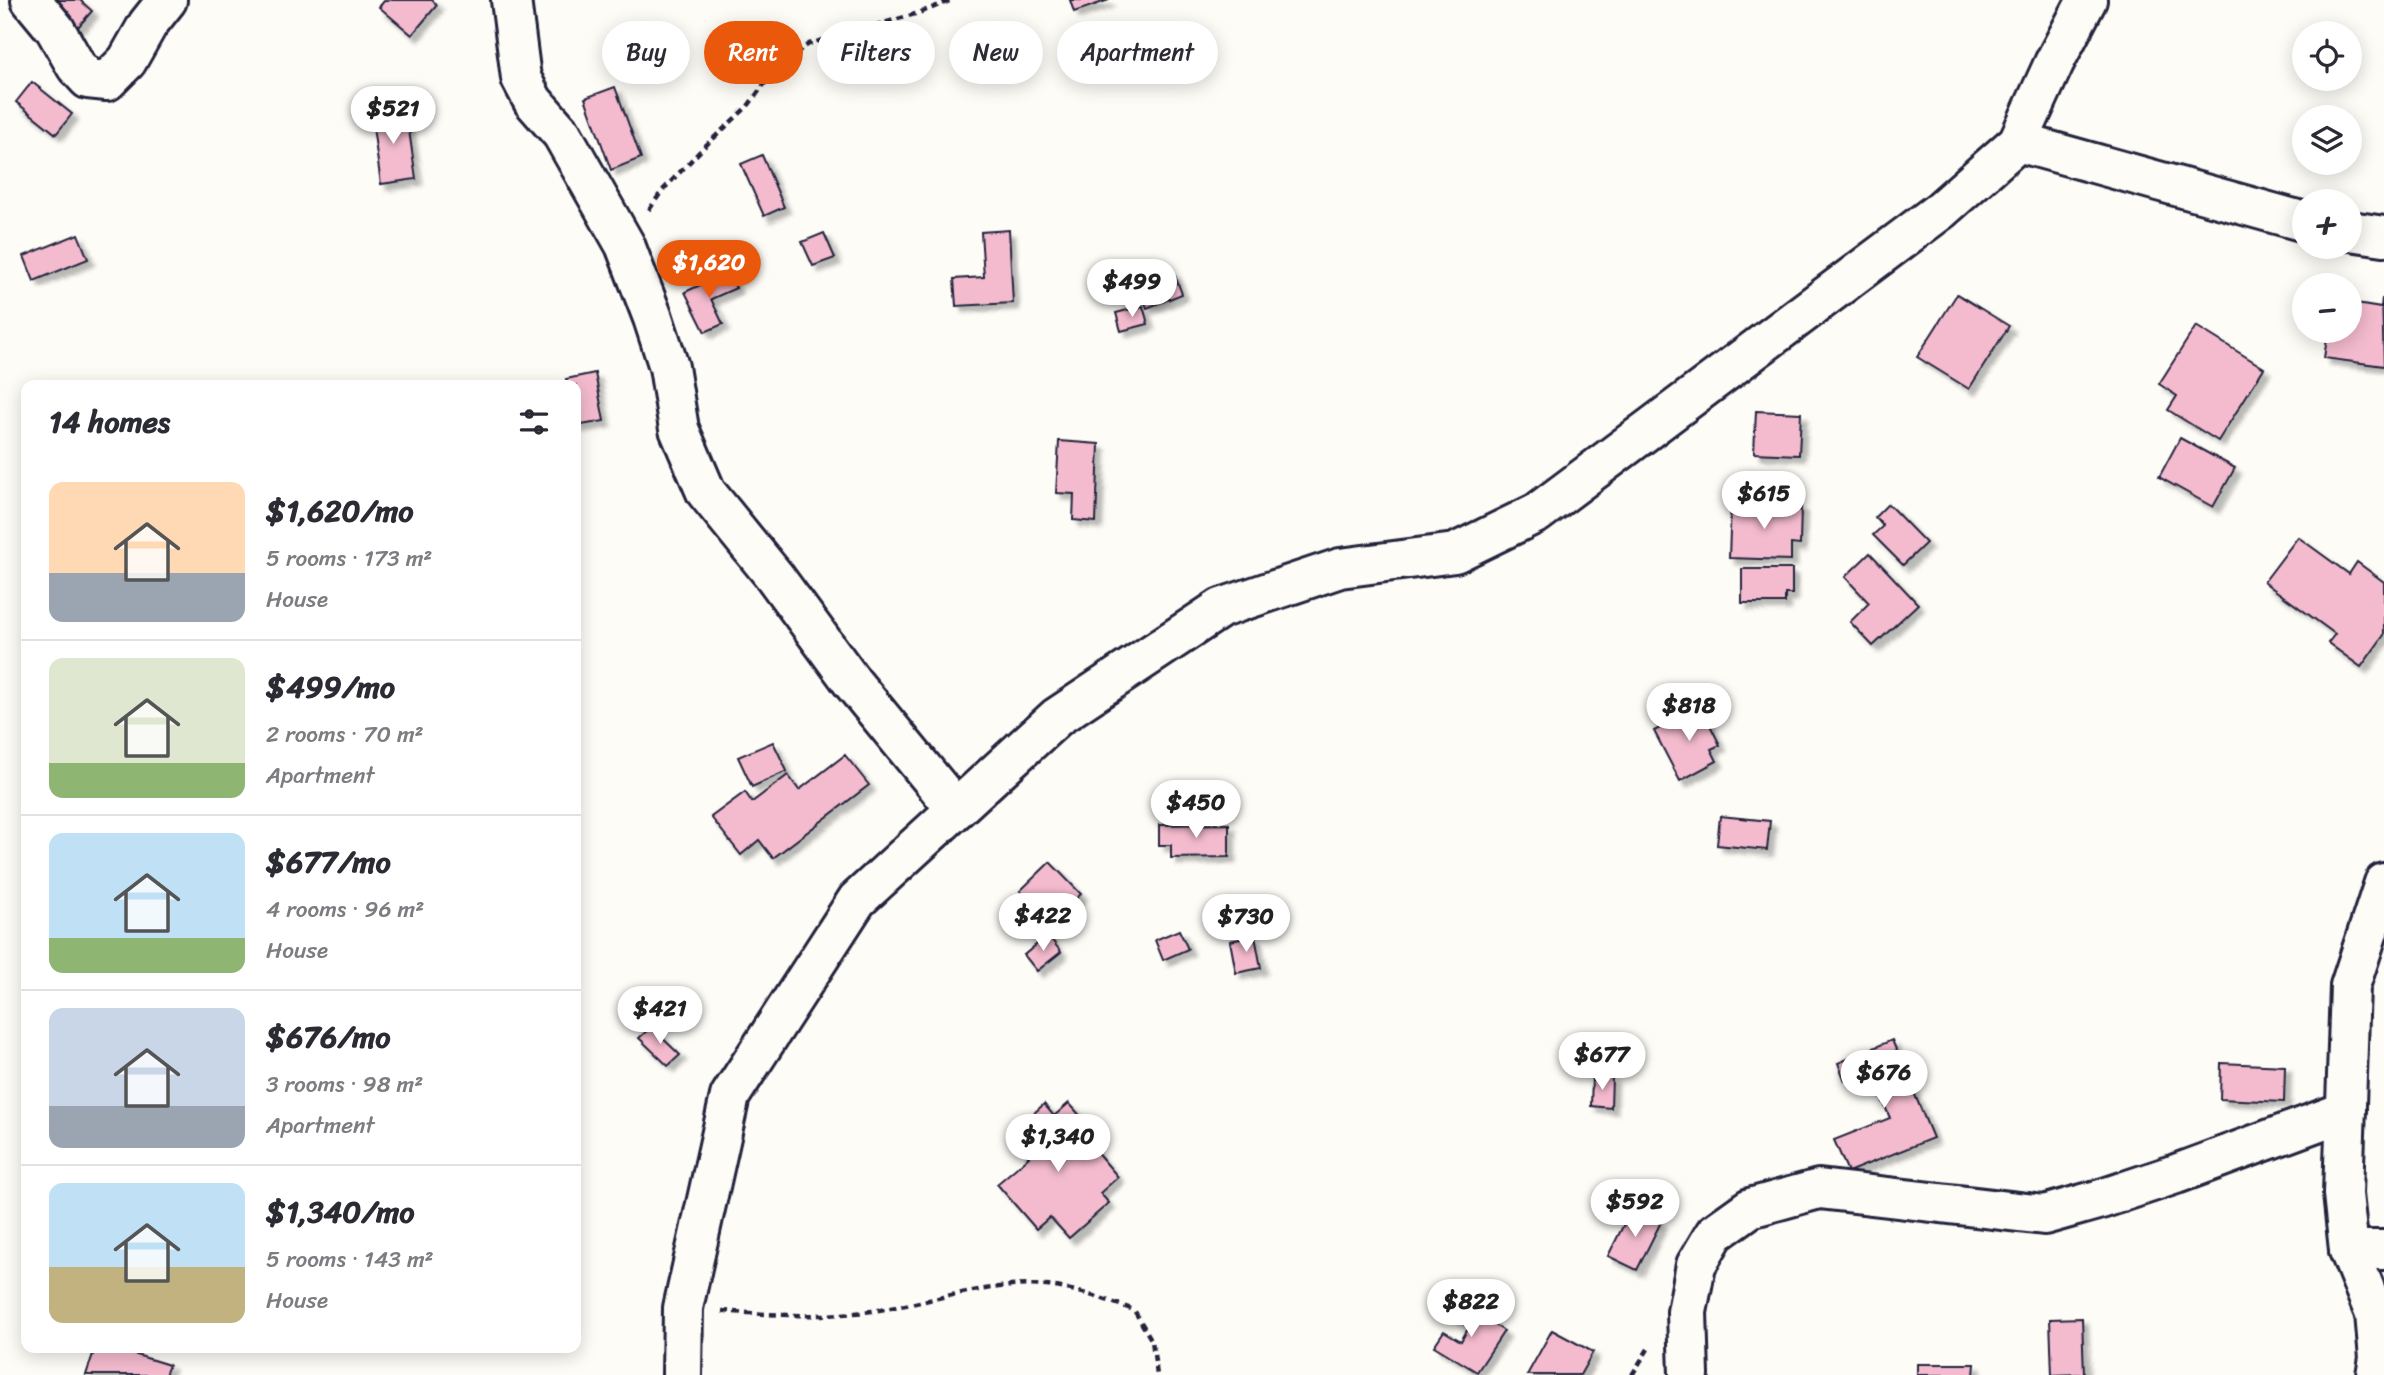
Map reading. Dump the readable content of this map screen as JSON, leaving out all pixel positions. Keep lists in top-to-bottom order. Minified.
{"page":{"map_buttons":["+","−"],"chip":["Buy","Rent","Filters","New","Apartment"],"price":["$521","$1,620","$499","$615","$818","$450","$422","$730","$421","$677","$676","$1,340","$592","$822"],"heading":"14 homes","list":[{"name":"$1,620/mo","note":"5 rooms · 173 m² · House"},{"name":"$499/mo","note":"2 rooms · 70 m² · Apartment"},{"name":"$677/mo","note":"4 rooms · 96 m² · House"},{"name":"$676/mo","note":"3 rooms · 98 m² · Apartment"},{"name":"$1,340/mo","note":"5 rooms · 143 m² · House"}]}}
